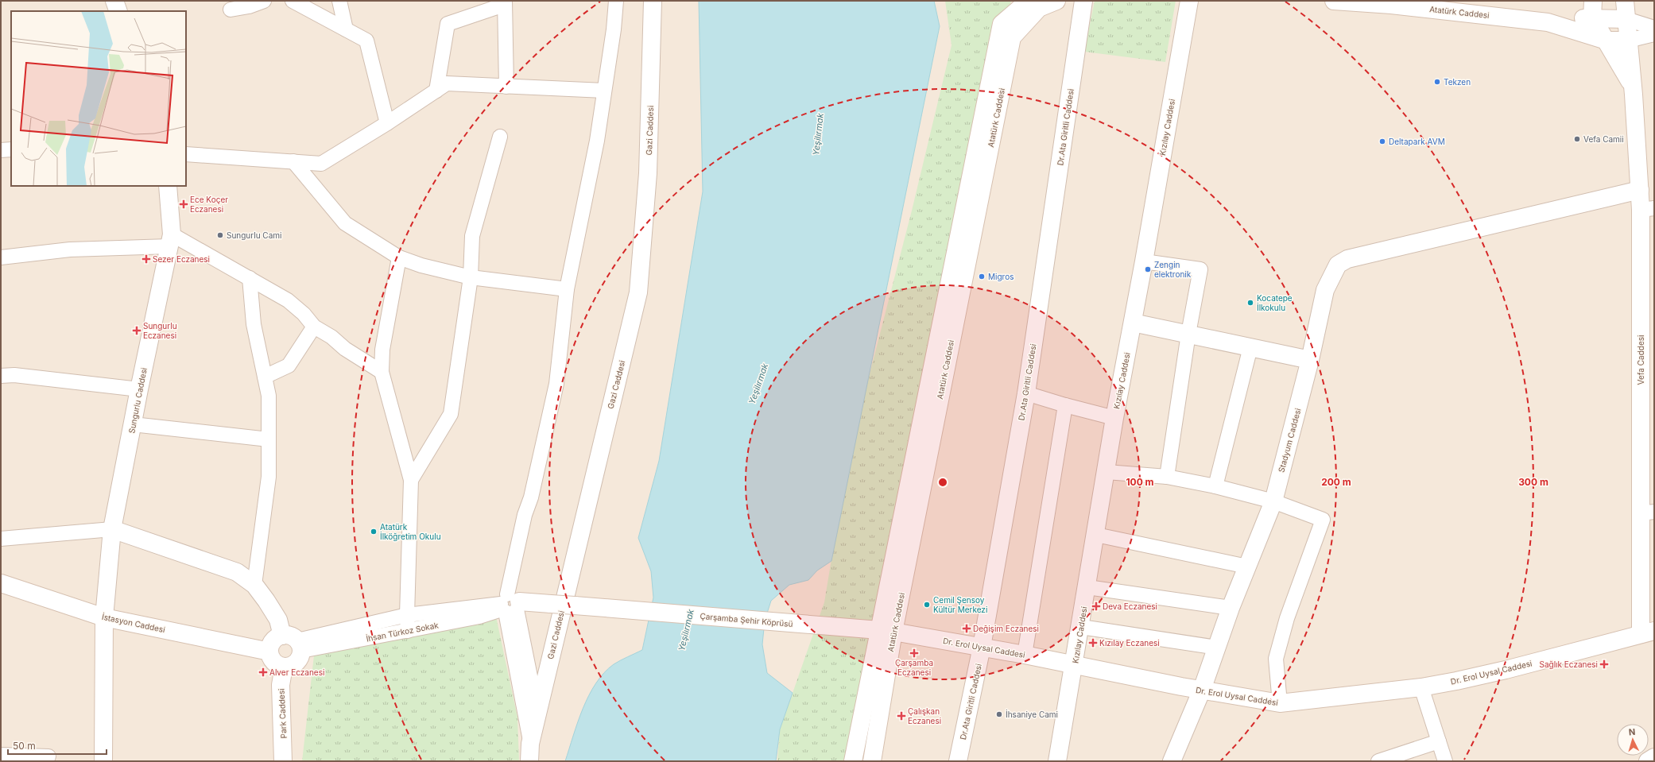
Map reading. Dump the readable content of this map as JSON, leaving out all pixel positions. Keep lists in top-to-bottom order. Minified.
{"streets":{"main road":["Atatürk Caddesi","Dr.Ata Giritli Caddesi","Kızılay Caddesi","Gazi Caddesi","Vefa Caddesi","Sungurlu Caddesi","Stadyum Caddesi","Çarşamba Şehir Köprüsü","İstasyon Caddesi","Dr. Erol Uysal Caddesi","Park Caddesi"],"street":["İhsan Türkoz Sokak"]},"crossings":[["Atatürk Caddesi","Çarşamba Şehir Köprüsü"],["Atatürk Caddesi","Dr. Erol Uysal Caddesi"],["Dr.Ata Giritli Caddesi","Dr. Erol Uysal Caddesi"],["Kızılay Caddesi","Dr. Erol Uysal Caddesi"],["Vefa Caddesi","Stadyum Caddesi"],["Vefa Caddesi","Dr. Erol Uysal Caddesi"],["Sungurlu Caddesi","İstasyon Caddesi"],["Stadyum Caddesi","Dr. Erol Uysal Caddesi"],["Çarşamba Şehir Köprüsü","İhsan Türkoz Sokak"],["Çarşamba Şehir Köprüsü","Dr. Erol Uysal Caddesi"],["İstasyon Caddesi","İhsan Türkoz Sokak"],["İstasyon Caddesi","Park Caddesi"],["İhsan Türkoz Sokak","Park Caddesi"]],"water":["Yeşilırmak"],"places":{"other":["Tekzen","Vefa Camii","Deltapark AVM","Sungurlu Cami","Zengin elektronik","Migros","Kocatepe İlkokulu","Atatürk İlköğretim Okulu","Cemil Şensoy Kültür Merkezi","İhsaniye Cami"],"health":["Ece Koçer Eczanesi","Sezer Eczanesi","Sungurlu Eczanesi","Deva Eczanesi","Değişim Eczanesi","Kızılay Eczanesi","Çarşamba Eczanesi","Sağlık Eczanesi","Alver Eczanesi","Çalışkan Eczanesi"]},"scale_bar":"50 m","north":"top","rings":["100 m","200 m","300 m"]}
